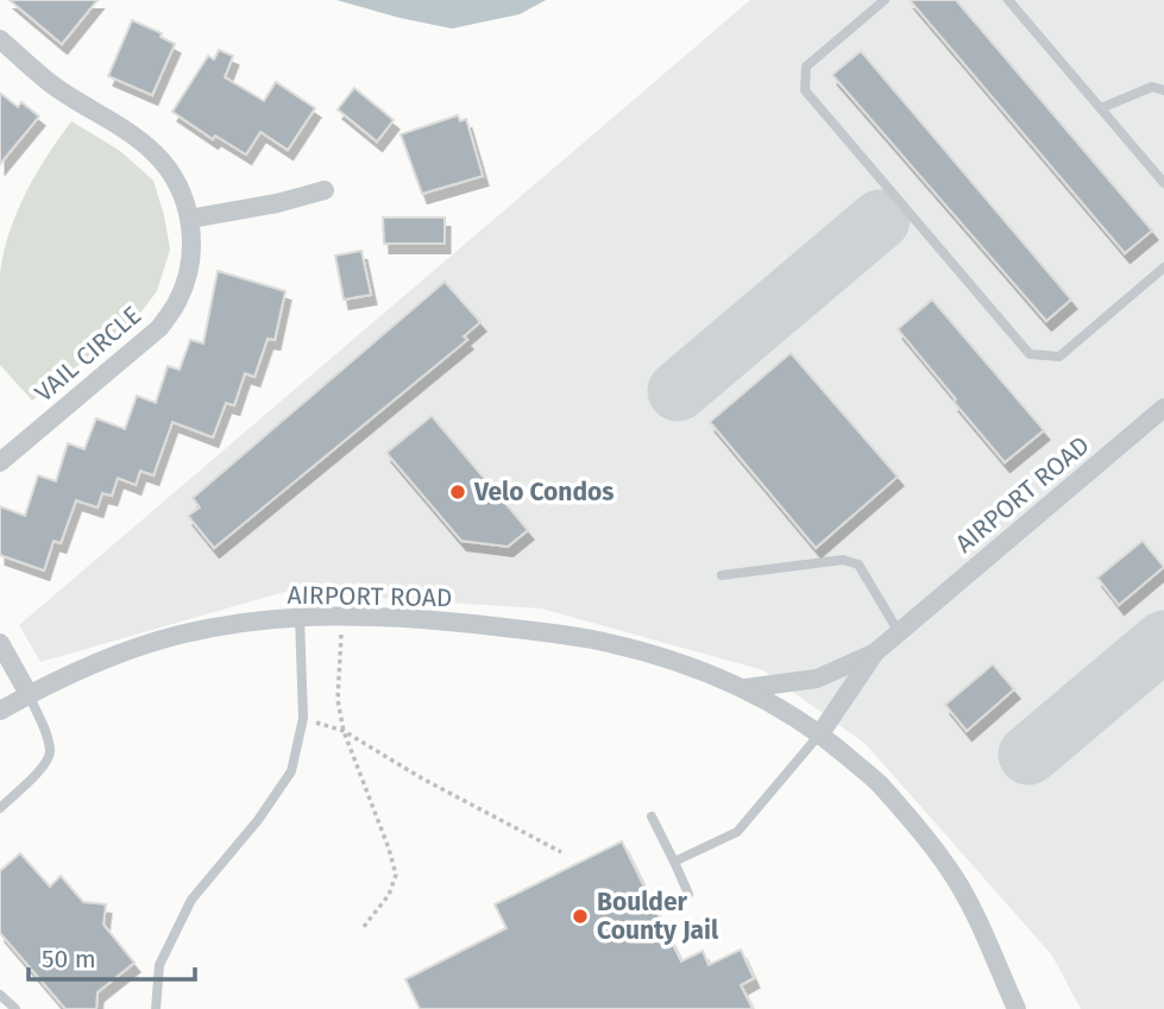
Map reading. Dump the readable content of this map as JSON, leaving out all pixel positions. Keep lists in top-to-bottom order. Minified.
{"streets":{"street":["VAIL CIRCLE","AIRPORT ROAD"]},"places":["Velo Condos","Boulder County Jail"],"scale_bar":"50 m"}
